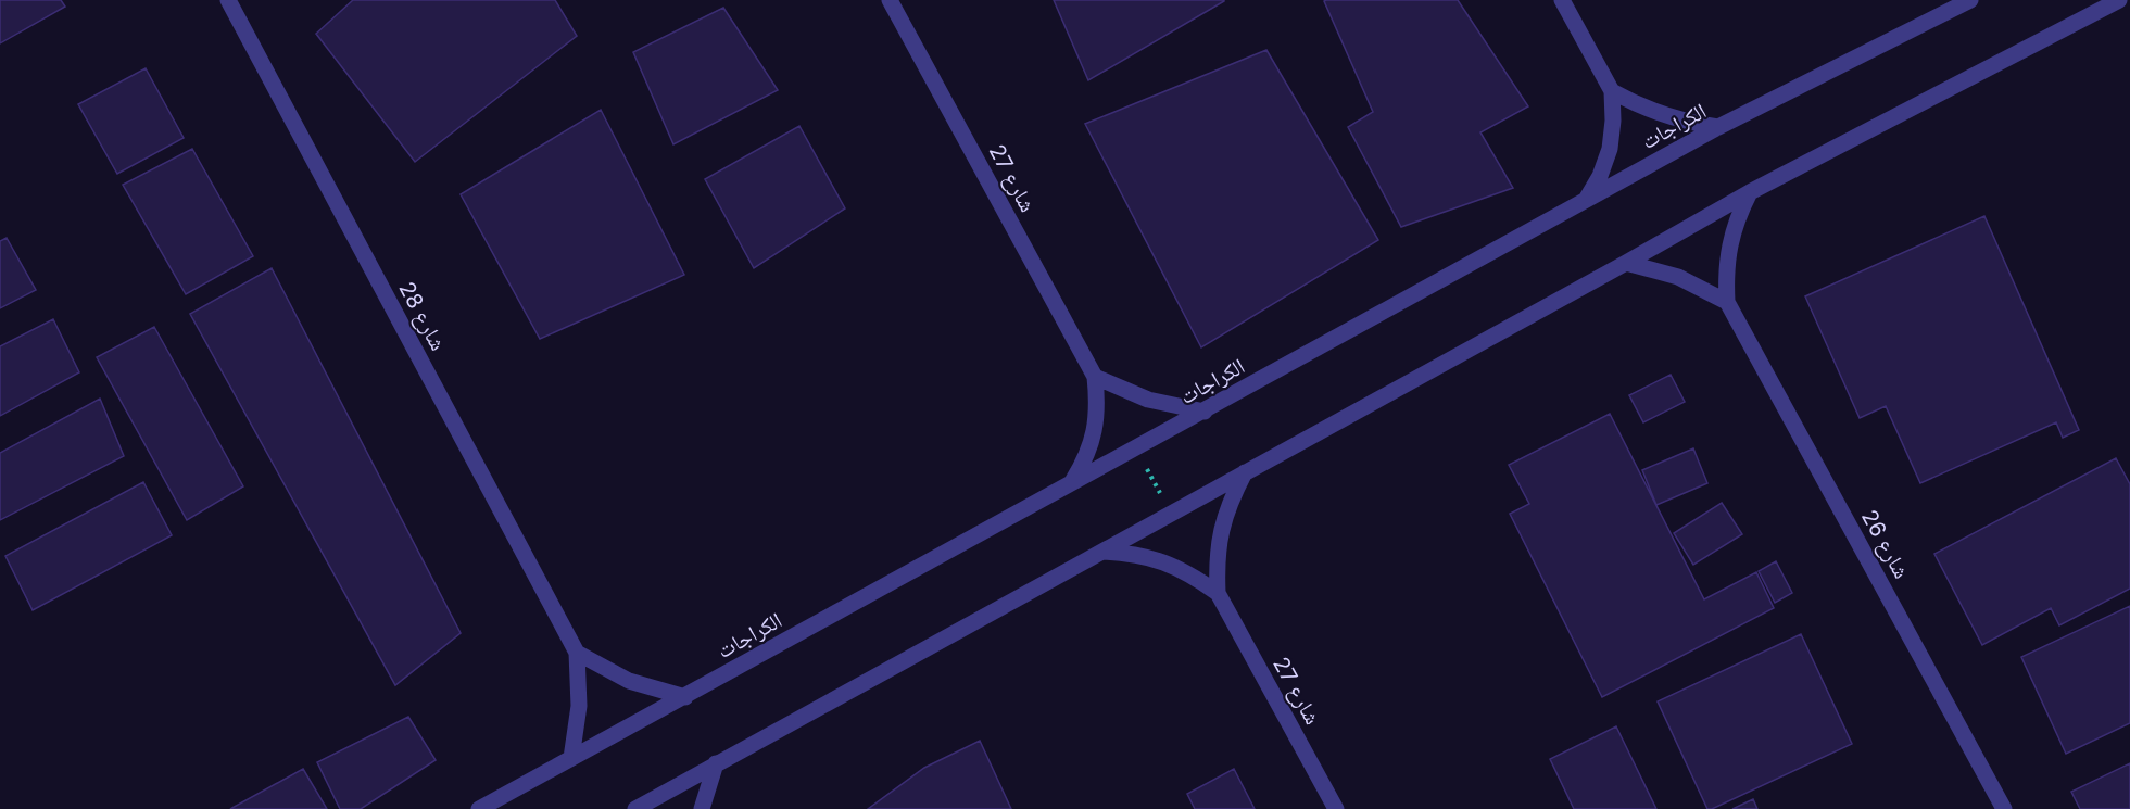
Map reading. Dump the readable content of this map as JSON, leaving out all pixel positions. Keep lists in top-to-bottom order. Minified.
{"streets":{"street":["الكراجات","شارع 27","شارع 28","شارع 26"]},"crossings":[["الكراجات","شارع 27"],["الكراجات","شارع 28"]]}
